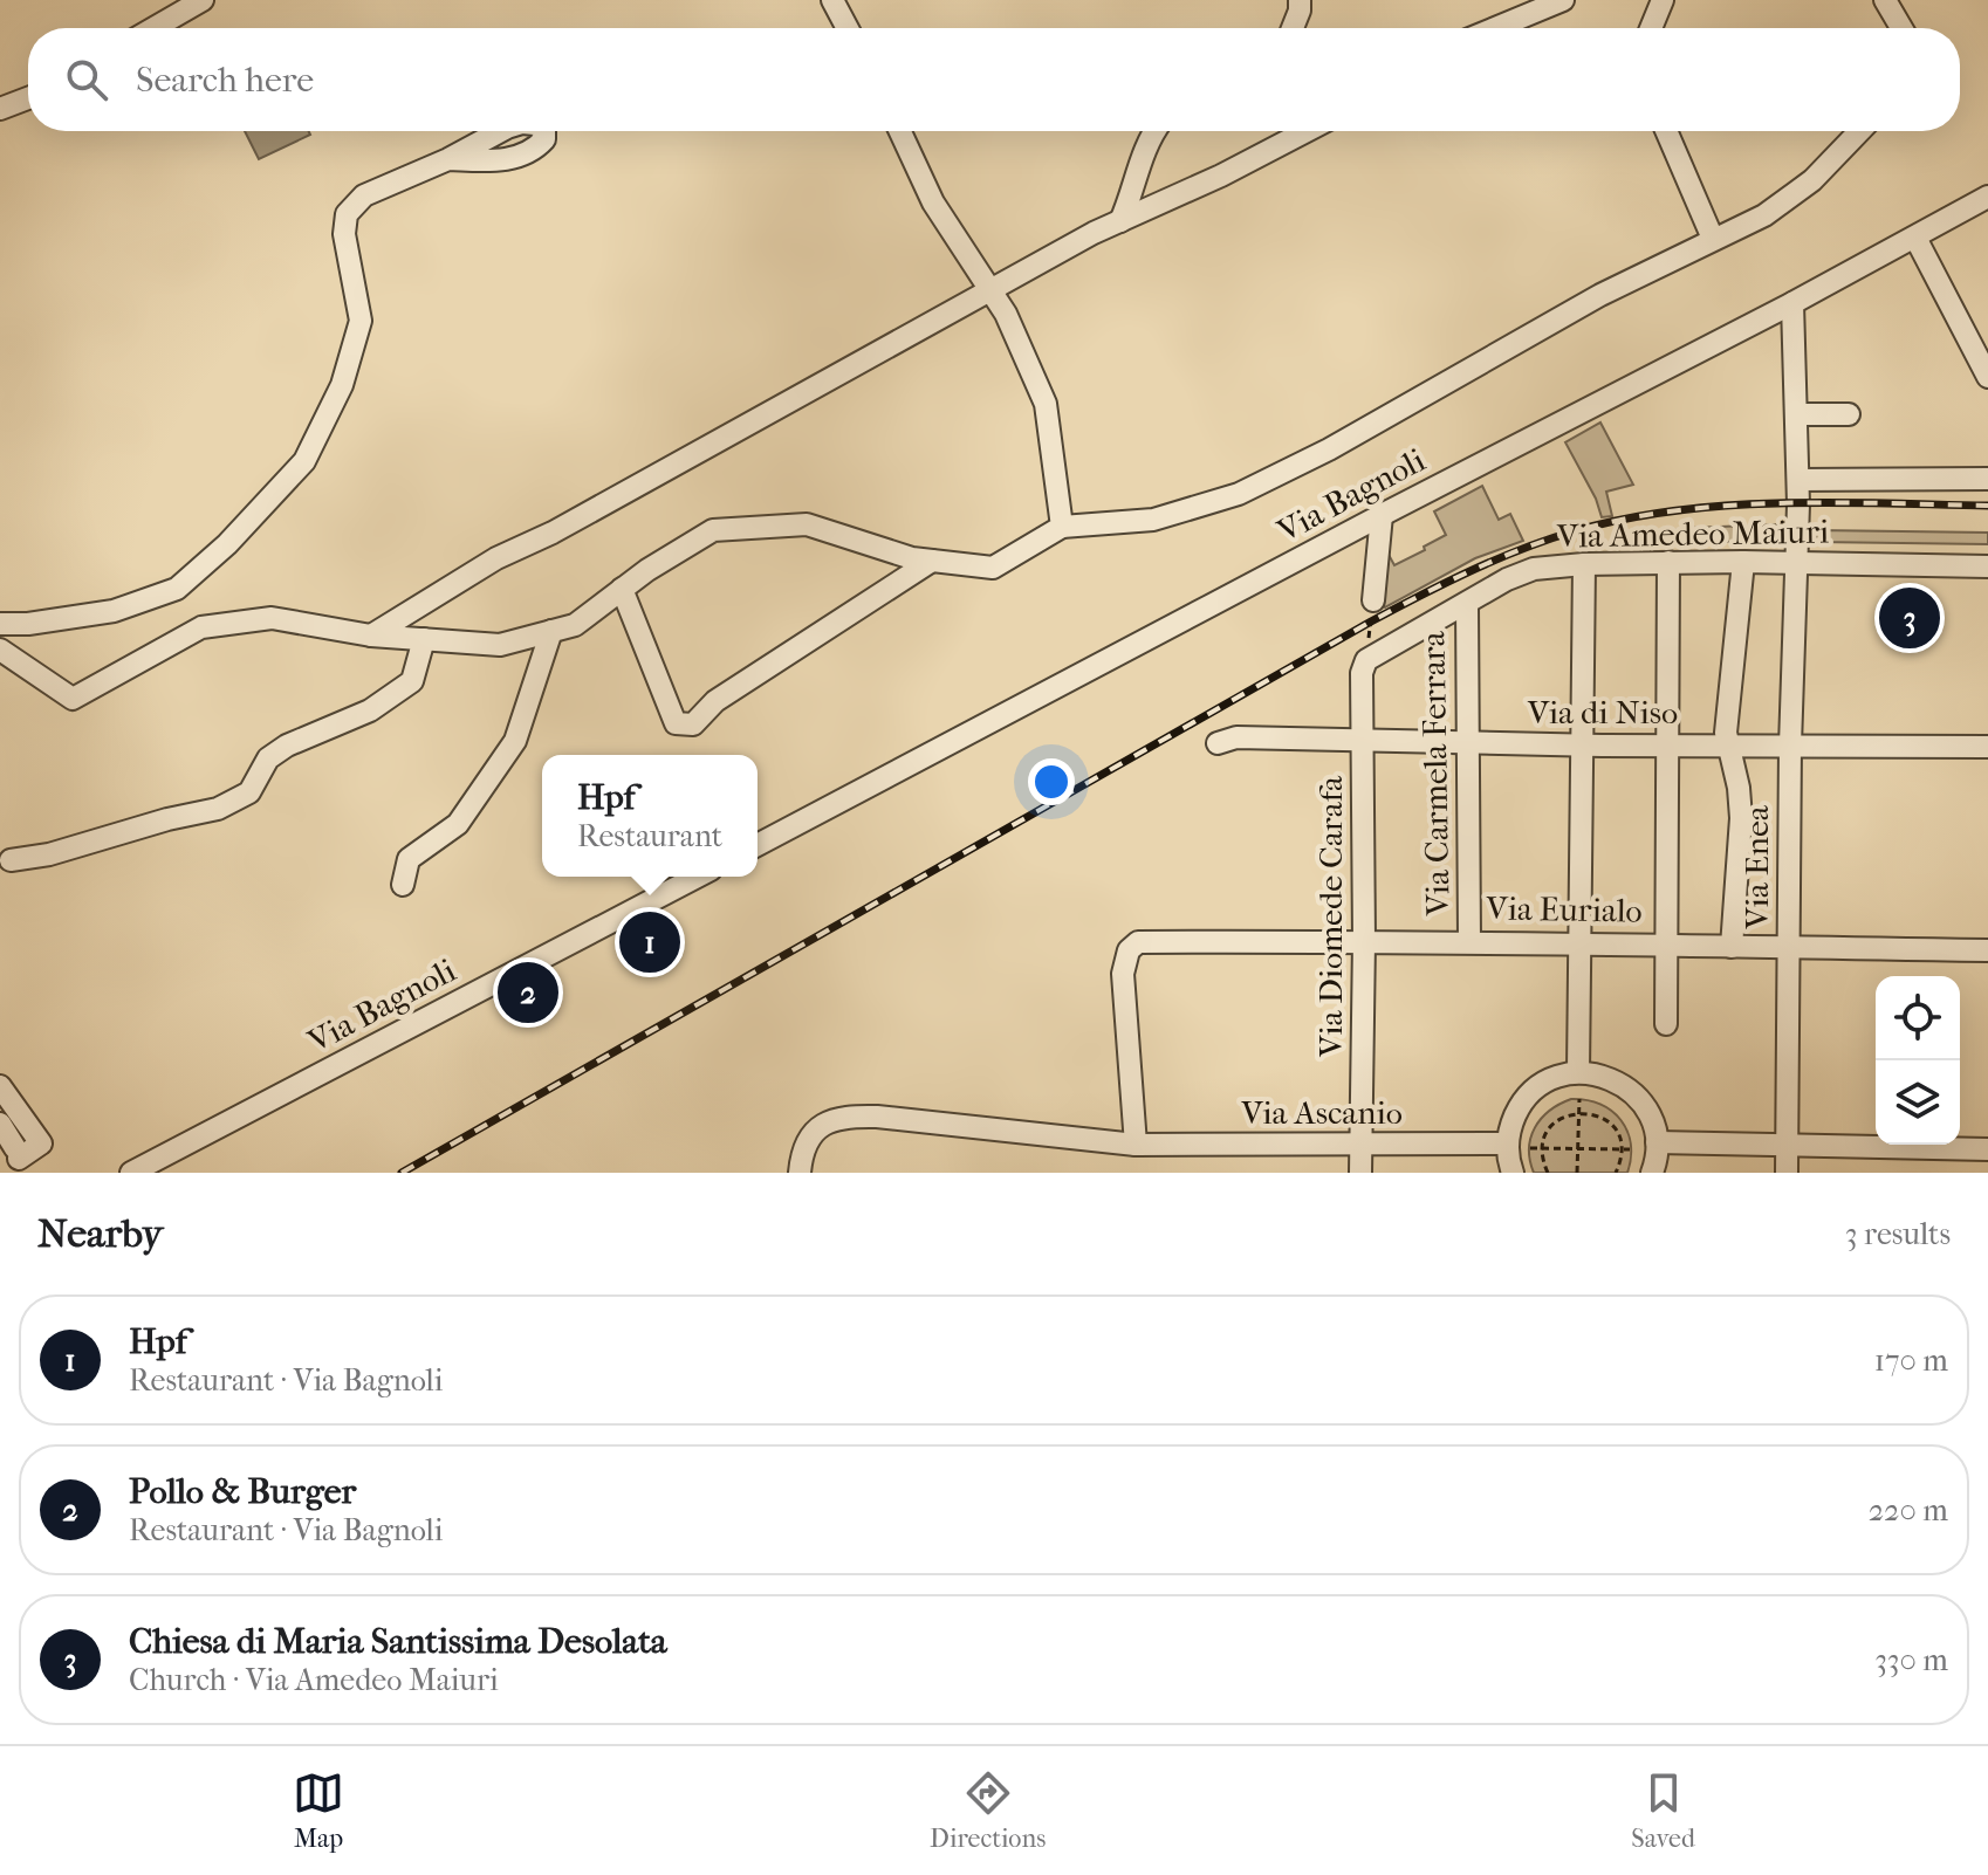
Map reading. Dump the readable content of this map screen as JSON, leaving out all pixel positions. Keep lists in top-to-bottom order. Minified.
{"streets":{"street":["Via Bagnoli","Via Amedeo Maiuri","Via di Niso","Via Carmela Ferrara","Via Enea","Via Eurialo","Via Diomede Carafa","Via Ascanio"]},"crossings":[["Via Amedeo Maiuri","Via Carmela Ferrara"],["Via Amedeo Maiuri","Via Enea"],["Via Amedeo Maiuri","Via Diomede Carafa"],["Via di Niso","Via Carmela Ferrara"],["Via di Niso","Via Enea"],["Via di Niso","Via Diomede Carafa"],["Via Carmela Ferrara","Via Eurialo"],["Via Enea","Via Eurialo"],["Via Eurialo","Via Diomede Carafa"],["Via Eurialo","Via Ascanio"],["Via Diomede Carafa","Via Ascanio"]],"page":{"search":"Search here","pins":["3","1","2"],"popup":["Hpf","Restaurant"],"heading":["Nearby","3 results"],"list":[{"mark":"1","name":"Hpf","note":"Restaurant · Via Bagnoli","value":"170 m"},{"mark":"2","name":"Pollo & Burger","note":"Restaurant · Via Bagnoli","value":"220 m"},{"mark":"3","name":"Chiesa di Maria Santissima Desolata","note":"Church · Via Amedeo Maiuri","value":"330 m"}],"nav":["Map","Directions","Saved"]}}
